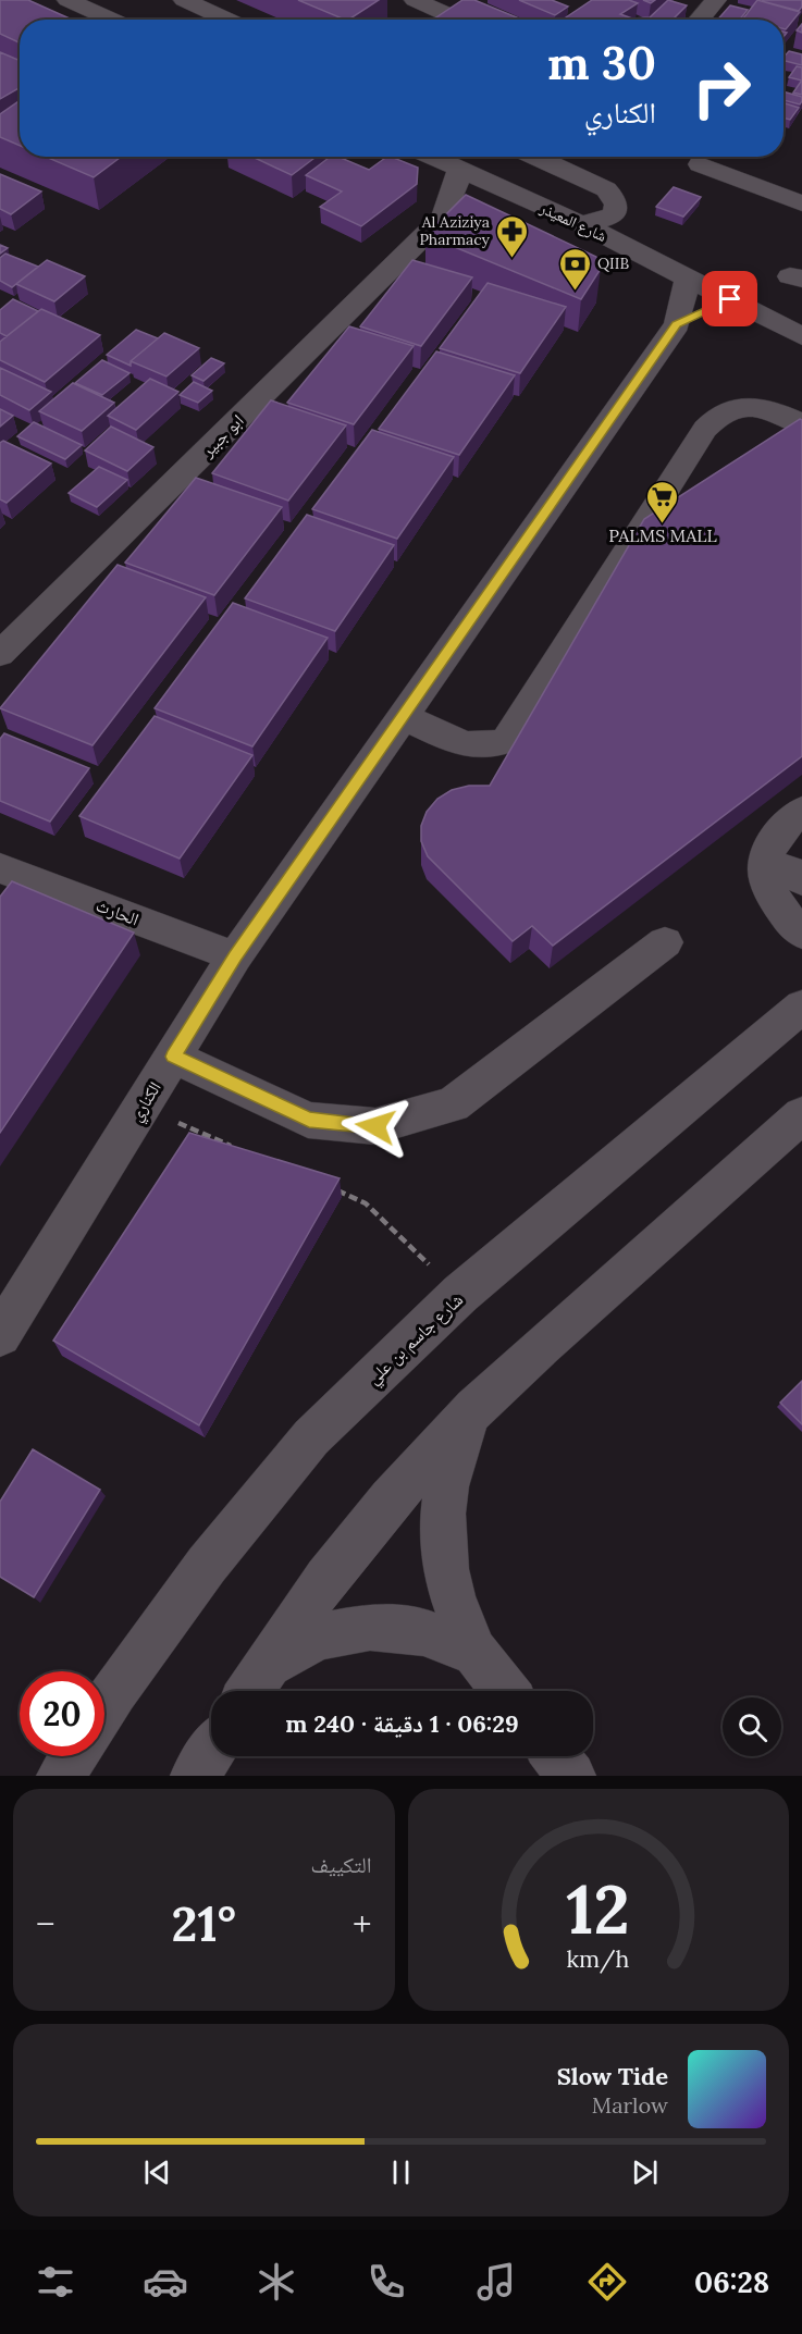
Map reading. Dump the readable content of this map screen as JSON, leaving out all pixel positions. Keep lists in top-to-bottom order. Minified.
{"streets":{"street":["شارع المعيذر","ابو جبير","الحارث","الكناري","شارع جاسم بن علي"]},"crossings":[["شارع المعيذر","ابو جبير"],["شارع المعيذر","الكناري"],["الحارث","الكناري"]],"places":{"pharmacy":["Al Aziziya Pharmacy"],"bank":["QIIB"],"supermarket":["PALMS MALL"]},"page":{"turn":["30 m","الكناري"],"limit":"20","trip":"06:29 · 1 دقيقة · 240 m","tile":"التكييف","heat":["−","21°","+"],"song":["Slow Tide","Marlow"],"tabs":"06:28","gauge":["12","km/h"]}}
